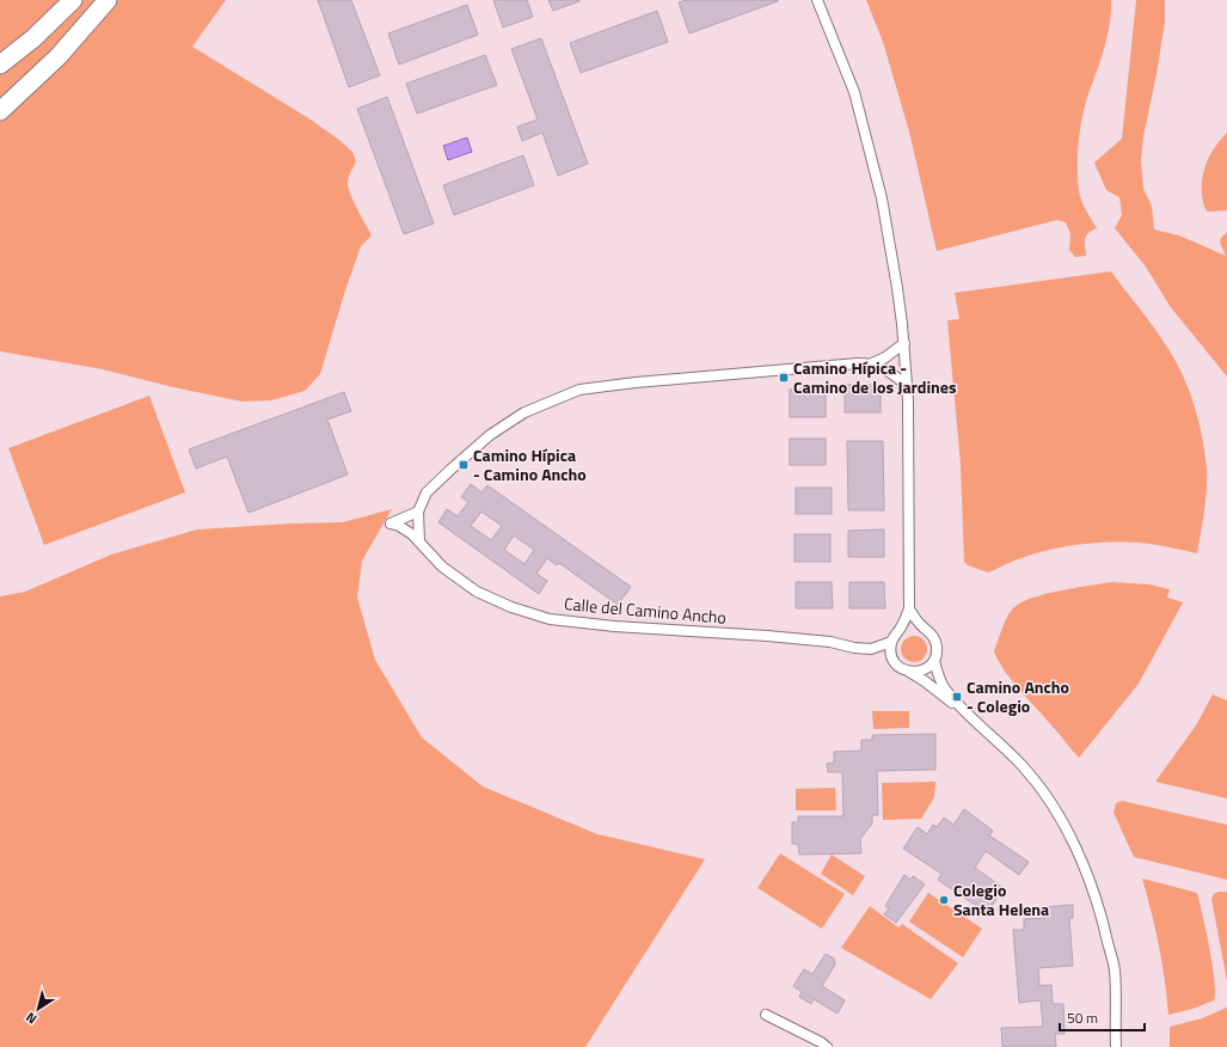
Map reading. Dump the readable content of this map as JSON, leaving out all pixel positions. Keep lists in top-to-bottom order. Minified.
{"streets":{"street":["Calle del Camino Ancho"]},"places":{"transit":["Camino Hípica - Camino de los Jardines","Camino Hípica - Camino Ancho","Camino Ancho - Colegio"],"other":["Colegio Santa Helena"]},"scale_bar":"50 m","north":"bottom left"}
